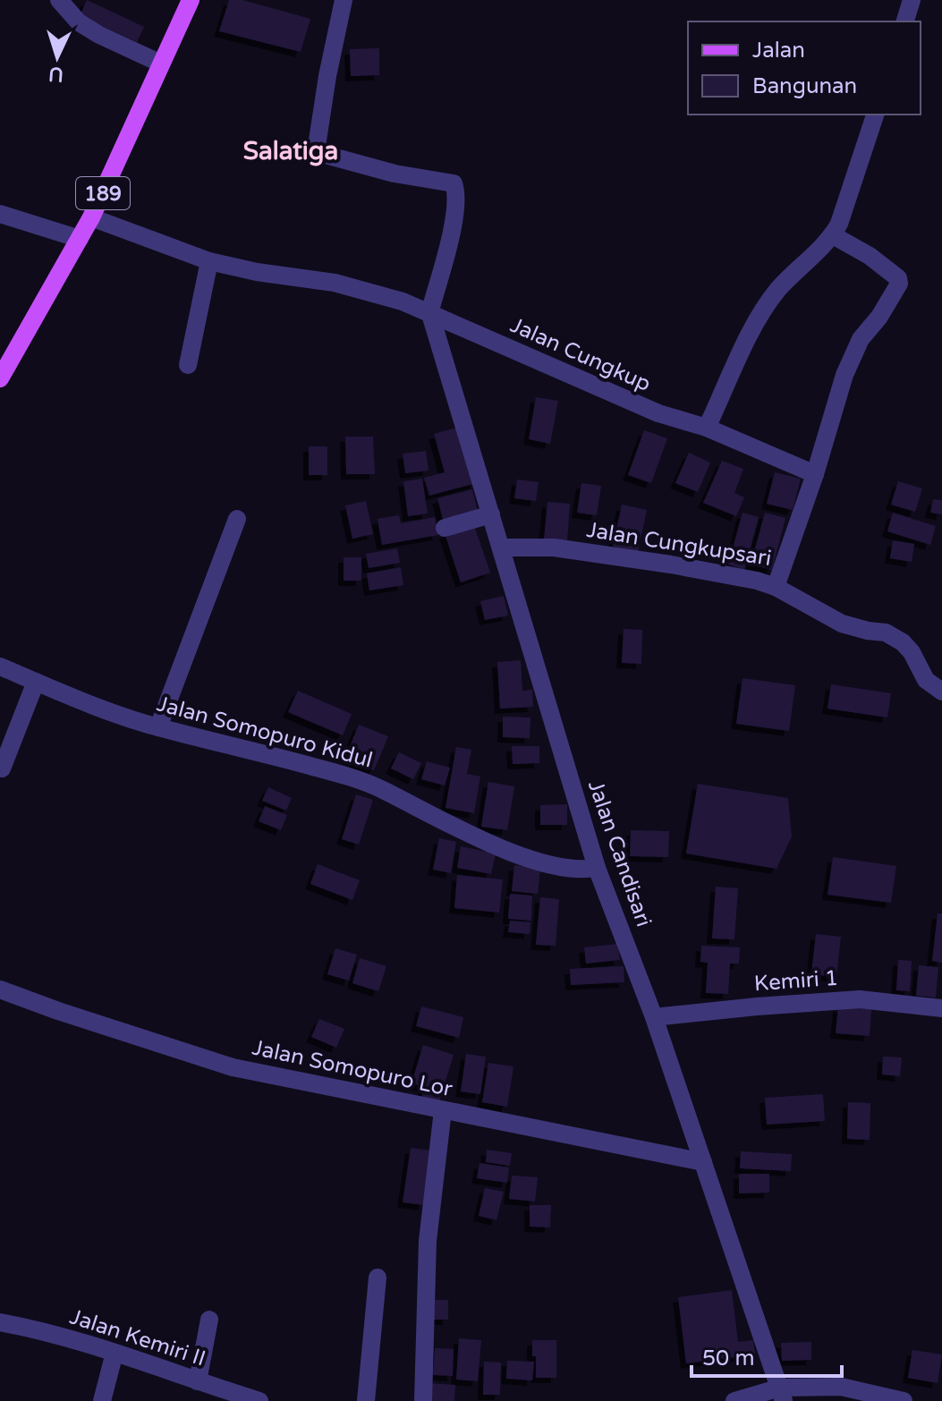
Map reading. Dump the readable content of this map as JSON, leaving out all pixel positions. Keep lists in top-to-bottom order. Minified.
{"streets":{"main road":["189"],"street":["Jalan Cungkup","Jalan Cungkupsari","Jalan Somopuro Kidul","Jalan Candisari","Kemiri 1","Jalan Somopuro Lor","Jalan Kemiri II"]},"crossings":[["189","Jalan Cungkup"],["Jalan Cungkup","Jalan Candisari"],["Jalan Cungkupsari","Jalan Candisari"],["Jalan Somopuro Kidul","Jalan Candisari"],["Jalan Candisari","Kemiri 1"],["Jalan Candisari","Jalan Somopuro Lor"]],"districts":["Salatiga"],"legend":["Jalan","Bangunan"],"scale_bar":"50 m","north":"bottom"}
